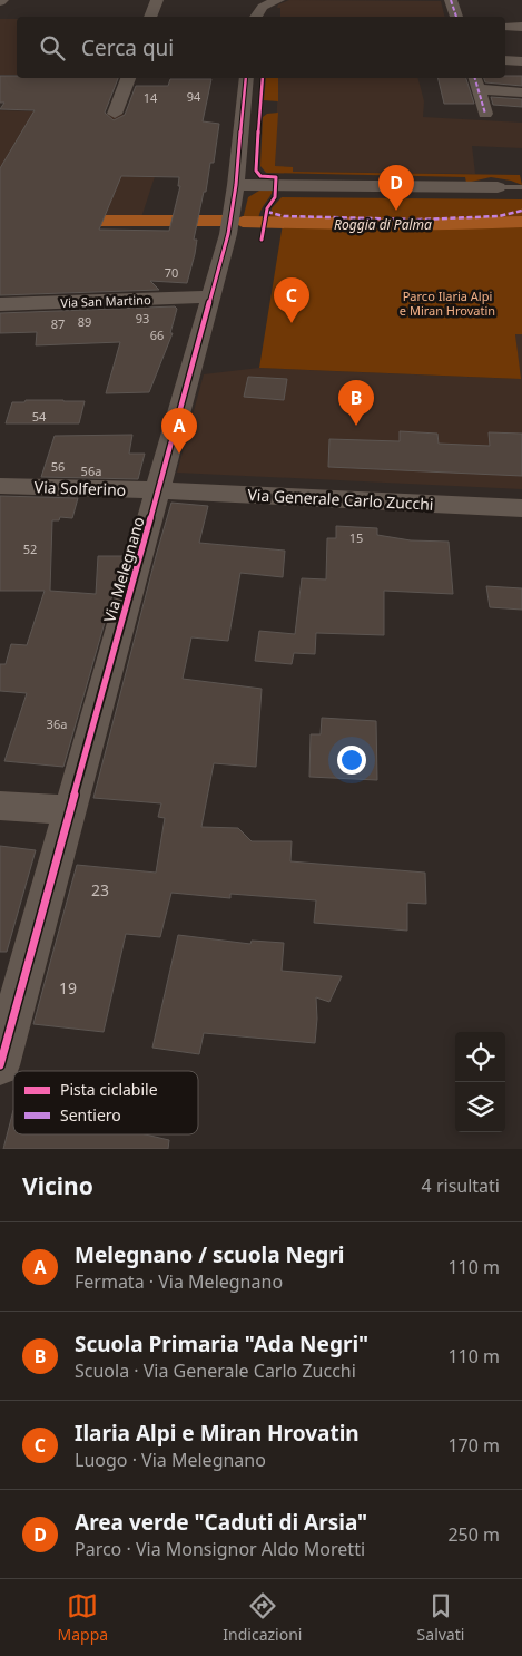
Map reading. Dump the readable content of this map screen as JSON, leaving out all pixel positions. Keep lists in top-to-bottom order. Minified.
{"streets":{"street":["Via San Martino","Via Solferino","Via Generale Carlo Zucchi","Via Melegnano"]},"crossings":[["Via San Martino","Via Melegnano"],["Via Solferino","Via Generale Carlo Zucchi"],["Via Solferino","Via Melegnano"],["Via Generale Carlo Zucchi","Via Melegnano"]],"water":["Roggia di Palma"],"parks":["Parco Ilaria Alpi e Miran Hrovatin"],"house_numbers":["94","14","70","93","89","87","66","54","56","56a","15","52","36a","23","19"],"legend":["Pista ciclabile","Sentiero"],"page":{"search":"Cerca qui","pins":["D","C","B","A"],"heading":["Vicino","4 risultati"],"list":[{"mark":"A","name":"Melegnano / scuola Negri","note":"Fermata · Via Melegnano","value":"110 m"},{"mark":"B","name":"Scuola Primaria \"Ada Negri\"","note":"Scuola · Via Generale Carlo Zucchi","value":"110 m"},{"mark":"C","name":"Ilaria Alpi e Miran Hrovatin","note":"Luogo · Via Melegnano","value":"170 m"},{"mark":"D","name":"Area verde \"Caduti di Arsia\"","note":"Parco · Via Monsignor Aldo Moretti","value":"250 m"}],"nav":["Mappa","Indicazioni","Salvati"]}}
